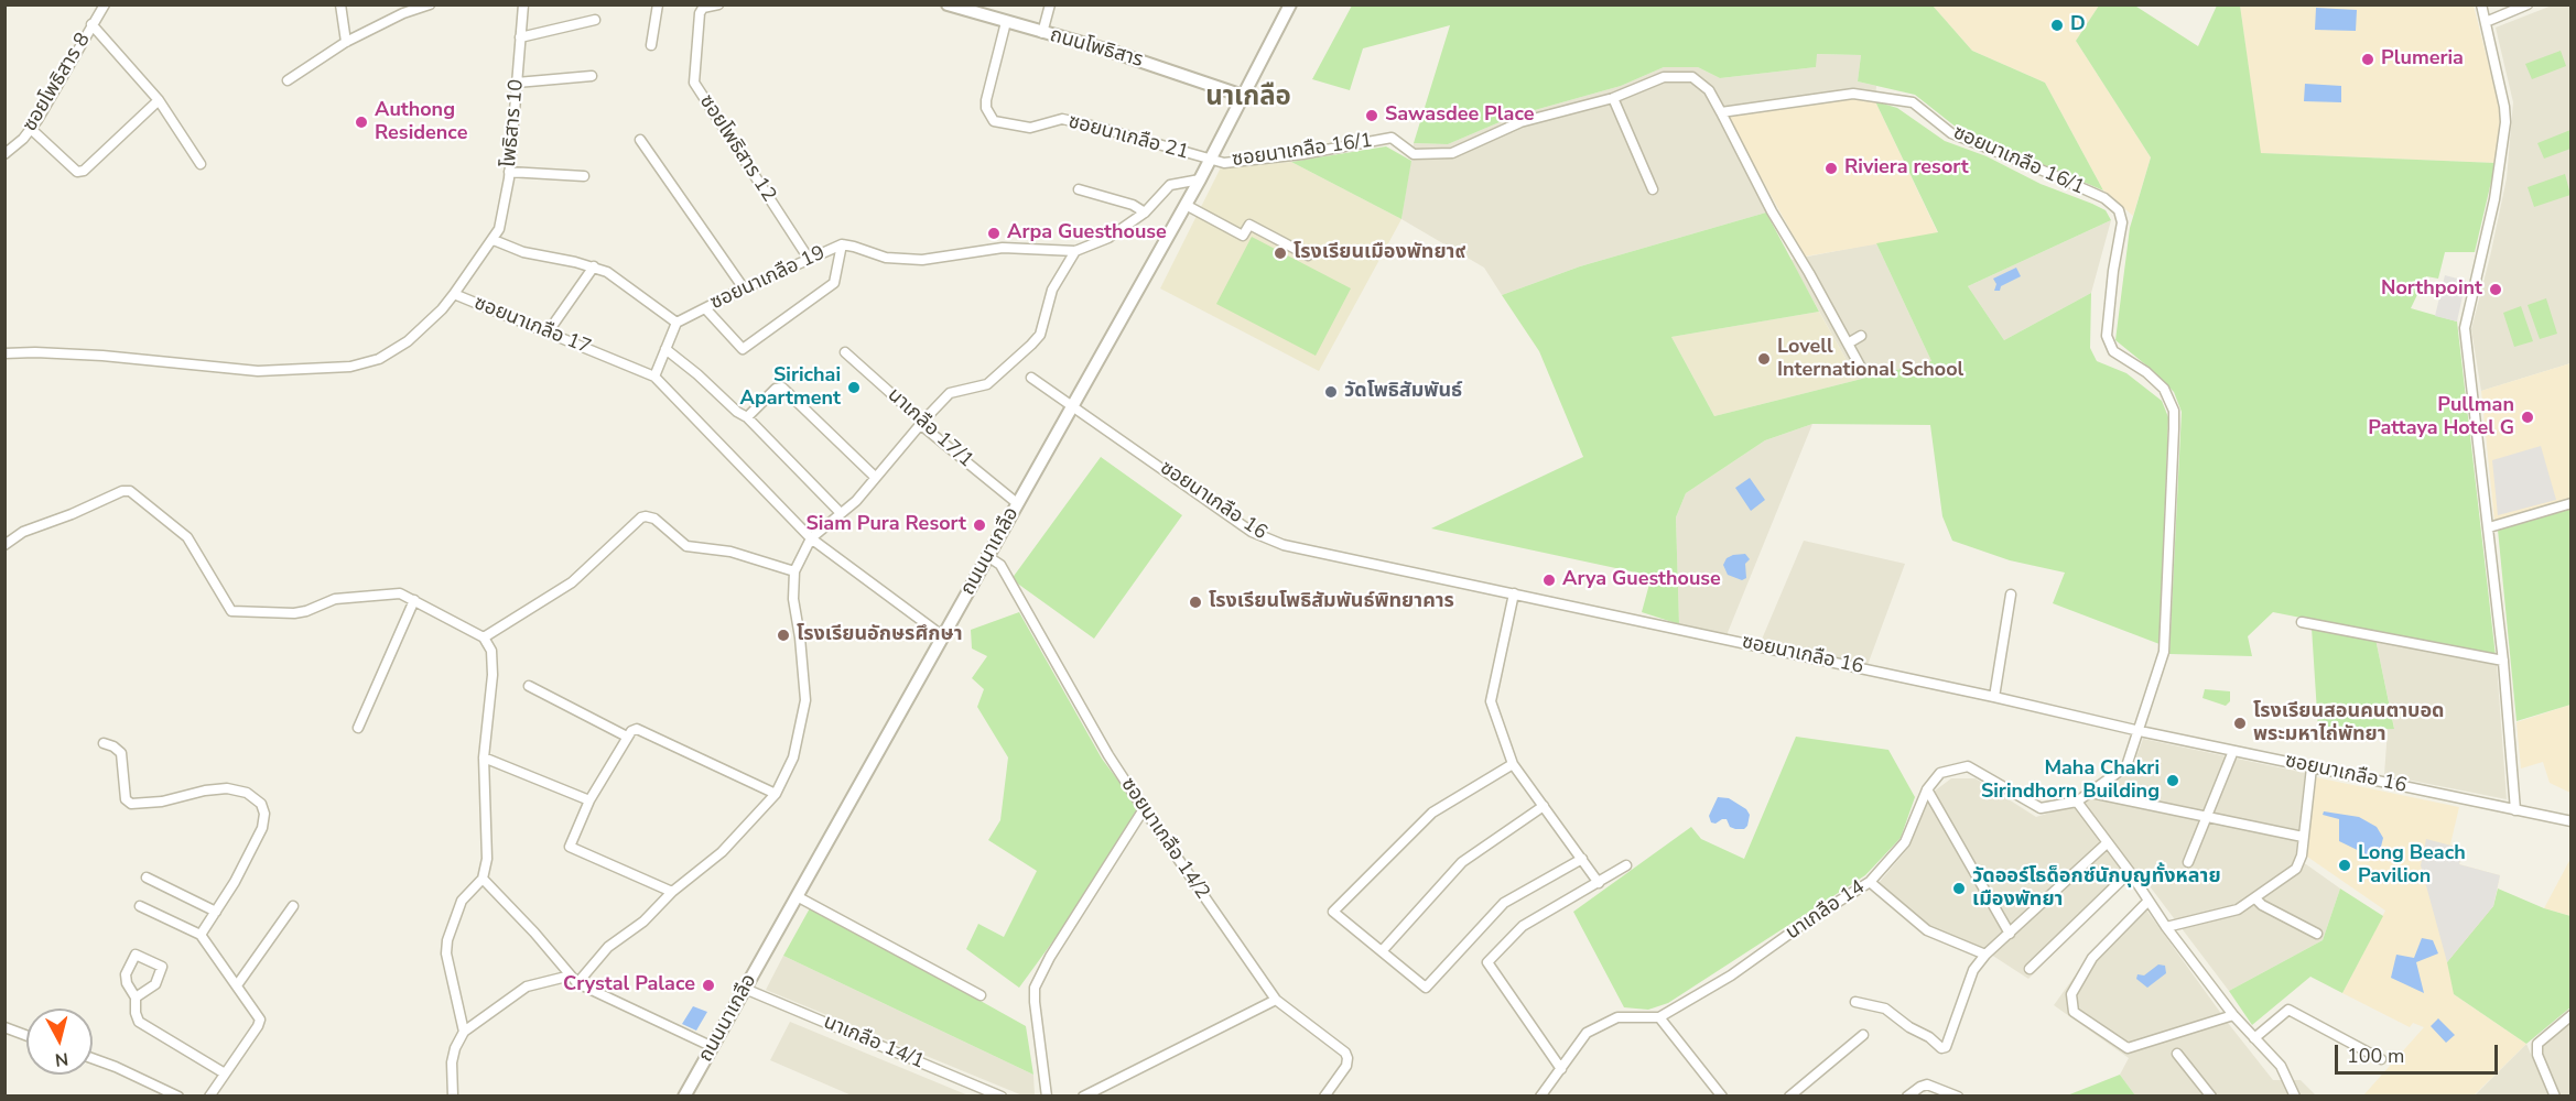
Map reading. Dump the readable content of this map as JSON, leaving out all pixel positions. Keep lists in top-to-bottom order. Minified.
{"streets":{"street":["ถนนโพธิสาร","ซอยโพธิสาร 8","โพธิสาร 10","ซอยนาเกลือ 21","ซอยโพธิสาร 12","ซอยนาเกลือ 16/1","ซอยนาเกลือ 19","ซอยนาเกลือ 17","นาเกลือ 17/1","ซอยนาเกลือ 16","ถนนนาเกลือ","ซอยนาเกลือ 14/2","นาเกลือ 14","นาเกลือ 14/1"]},"crossings":[["ถนนโพธิสาร","ซอยนาเกลือ 21"],["ถนนโพธิสาร","ถนนนาเกลือ"],["ซอยนาเกลือ 21","ซอยนาเกลือ 16/1"],["ซอยนาเกลือ 21","ถนนนาเกลือ"],["ซอยโพธิสาร 12","ซอยนาเกลือ 19"],["ซอยนาเกลือ 16/1","ซอยนาเกลือ 16"],["ซอยนาเกลือ 16/1","ถนนนาเกลือ"],["ซอยนาเกลือ 16/1","นาเกลือ 14"],["ซอยนาเกลือ 19","ถนนนาเกลือ"],["ซอยนาเกลือ 17","ถนนนาเกลือ"],["นาเกลือ 17/1","ถนนนาเกลือ"],["ซอยนาเกลือ 16","ถนนนาเกลือ"],["ซอยนาเกลือ 16","นาเกลือ 14"],["ถนนนาเกลือ","ซอยนาเกลือ 14/2"],["ถนนนาเกลือ","นาเกลือ 14/1"]],"districts":["นาเกลือ"],"places":["D","Plumeria","Sawasdee Place","Authong Residence","Riviera resort","Arpa Guesthouse","โรงเรียนเมืองพัทยา๙","Northpoint","Lovell International School","Sirichai Apartment","วัดโพธิสัมพันธ์","Pullman Pattaya Hotel G","Siam Pura Resort","Arya Guesthouse","โรงเรียนโพธิสัมพันธ์พิทยาคาร","โรงเรียนอักษรศึกษา","โรงเรียนสอนคนตาบอด พระมหาไถ่พัทยา","Maha Chakri Sirindhorn Building","Long Beach Pavilion","วัดออร์โธด็อกซ์นักบุญทั้งหลาย เมืองพัทยา","Crystal Palace"],"scale_bar":"100 m","north":"bottom"}
